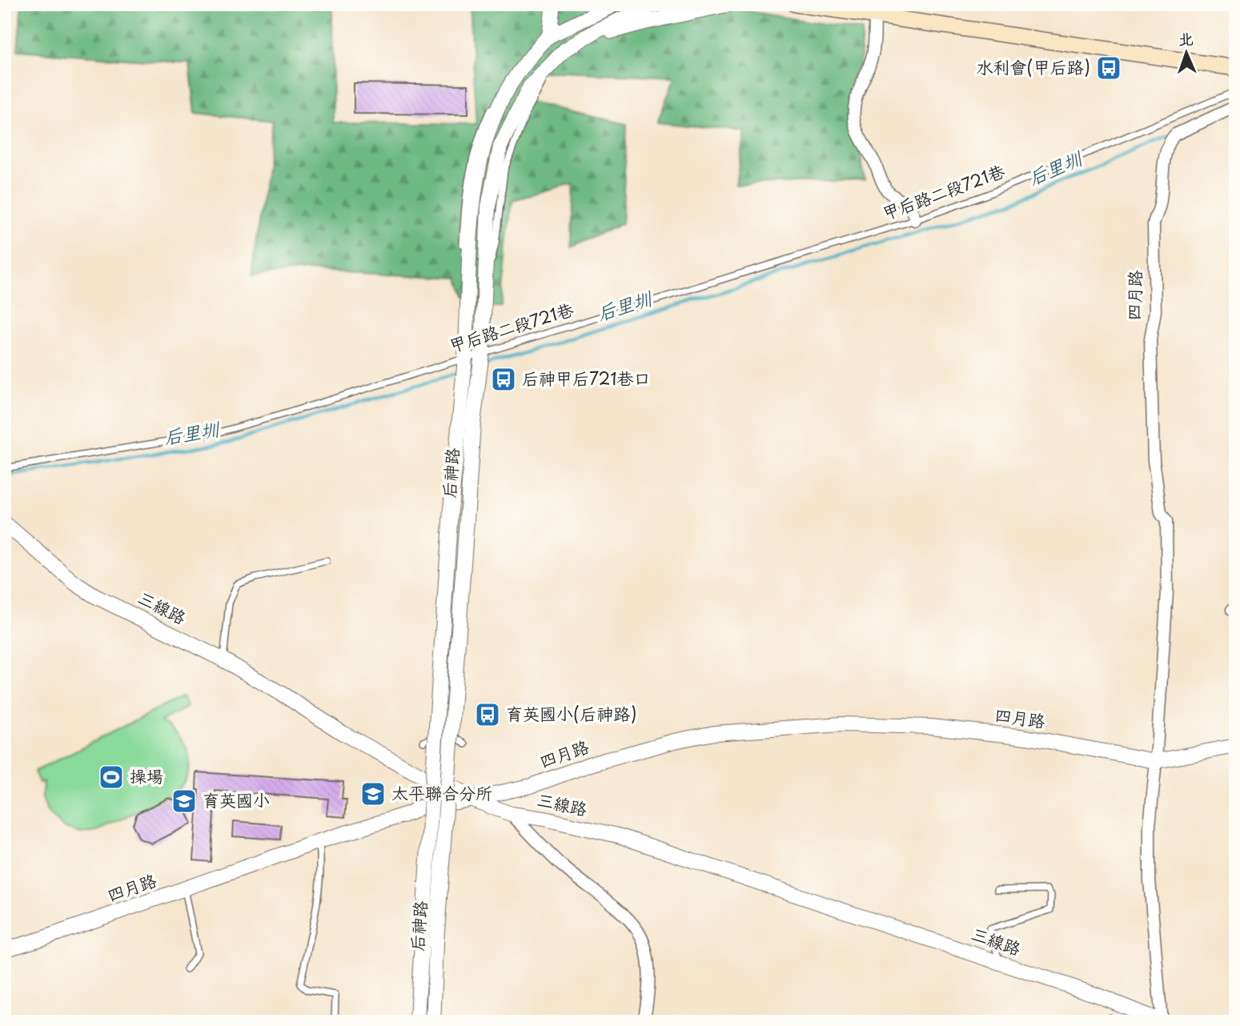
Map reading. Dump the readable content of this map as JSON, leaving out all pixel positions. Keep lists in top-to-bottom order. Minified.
{"streets":{"street":["四月路","后神路","三線路"],"lane":["甲后路二段721巷"]},"crossings":[["甲后路二段721巷","后神路"],["四月路","三線路"]],"water":["后里圳"],"places":{"bus stop":["水利會(甲后路)","后神甲后721巷口","育英國小(后神路)"],"sports":["操場"],"school or university":["太平聯合分所","育英國小"]},"north":"top"}
